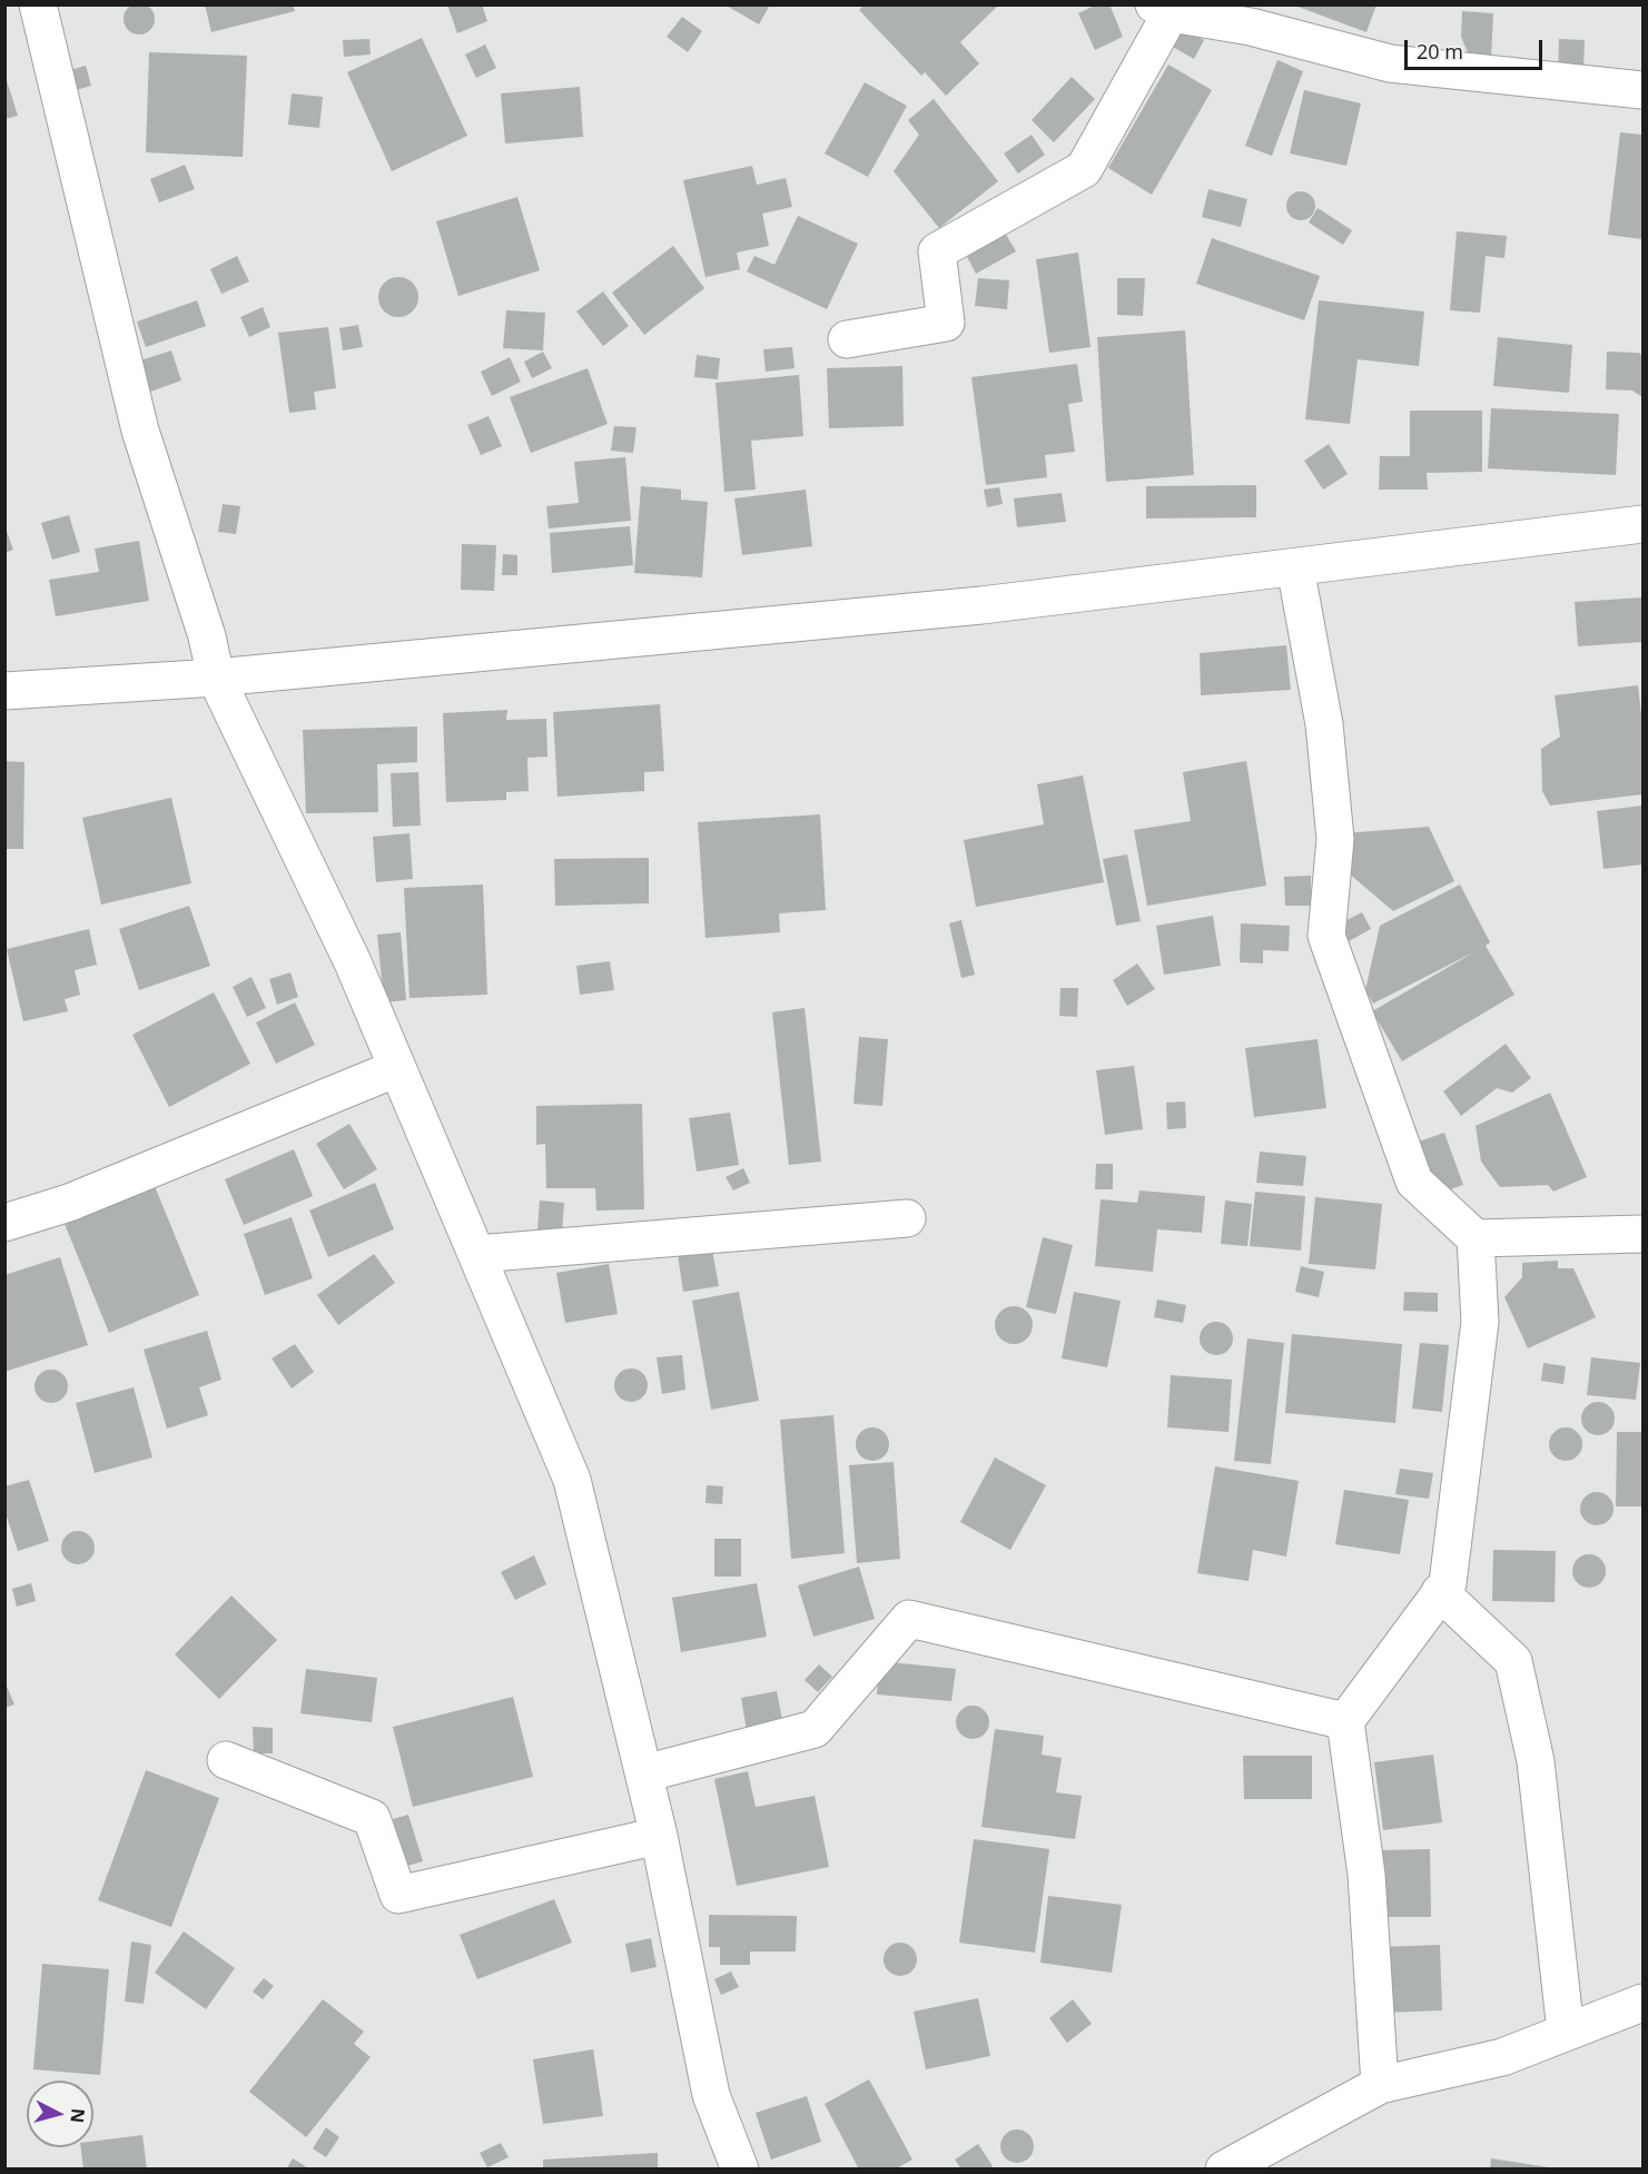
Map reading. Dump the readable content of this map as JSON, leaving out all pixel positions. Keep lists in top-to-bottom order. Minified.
{"scale_bar":"20 m","north":"right"}
